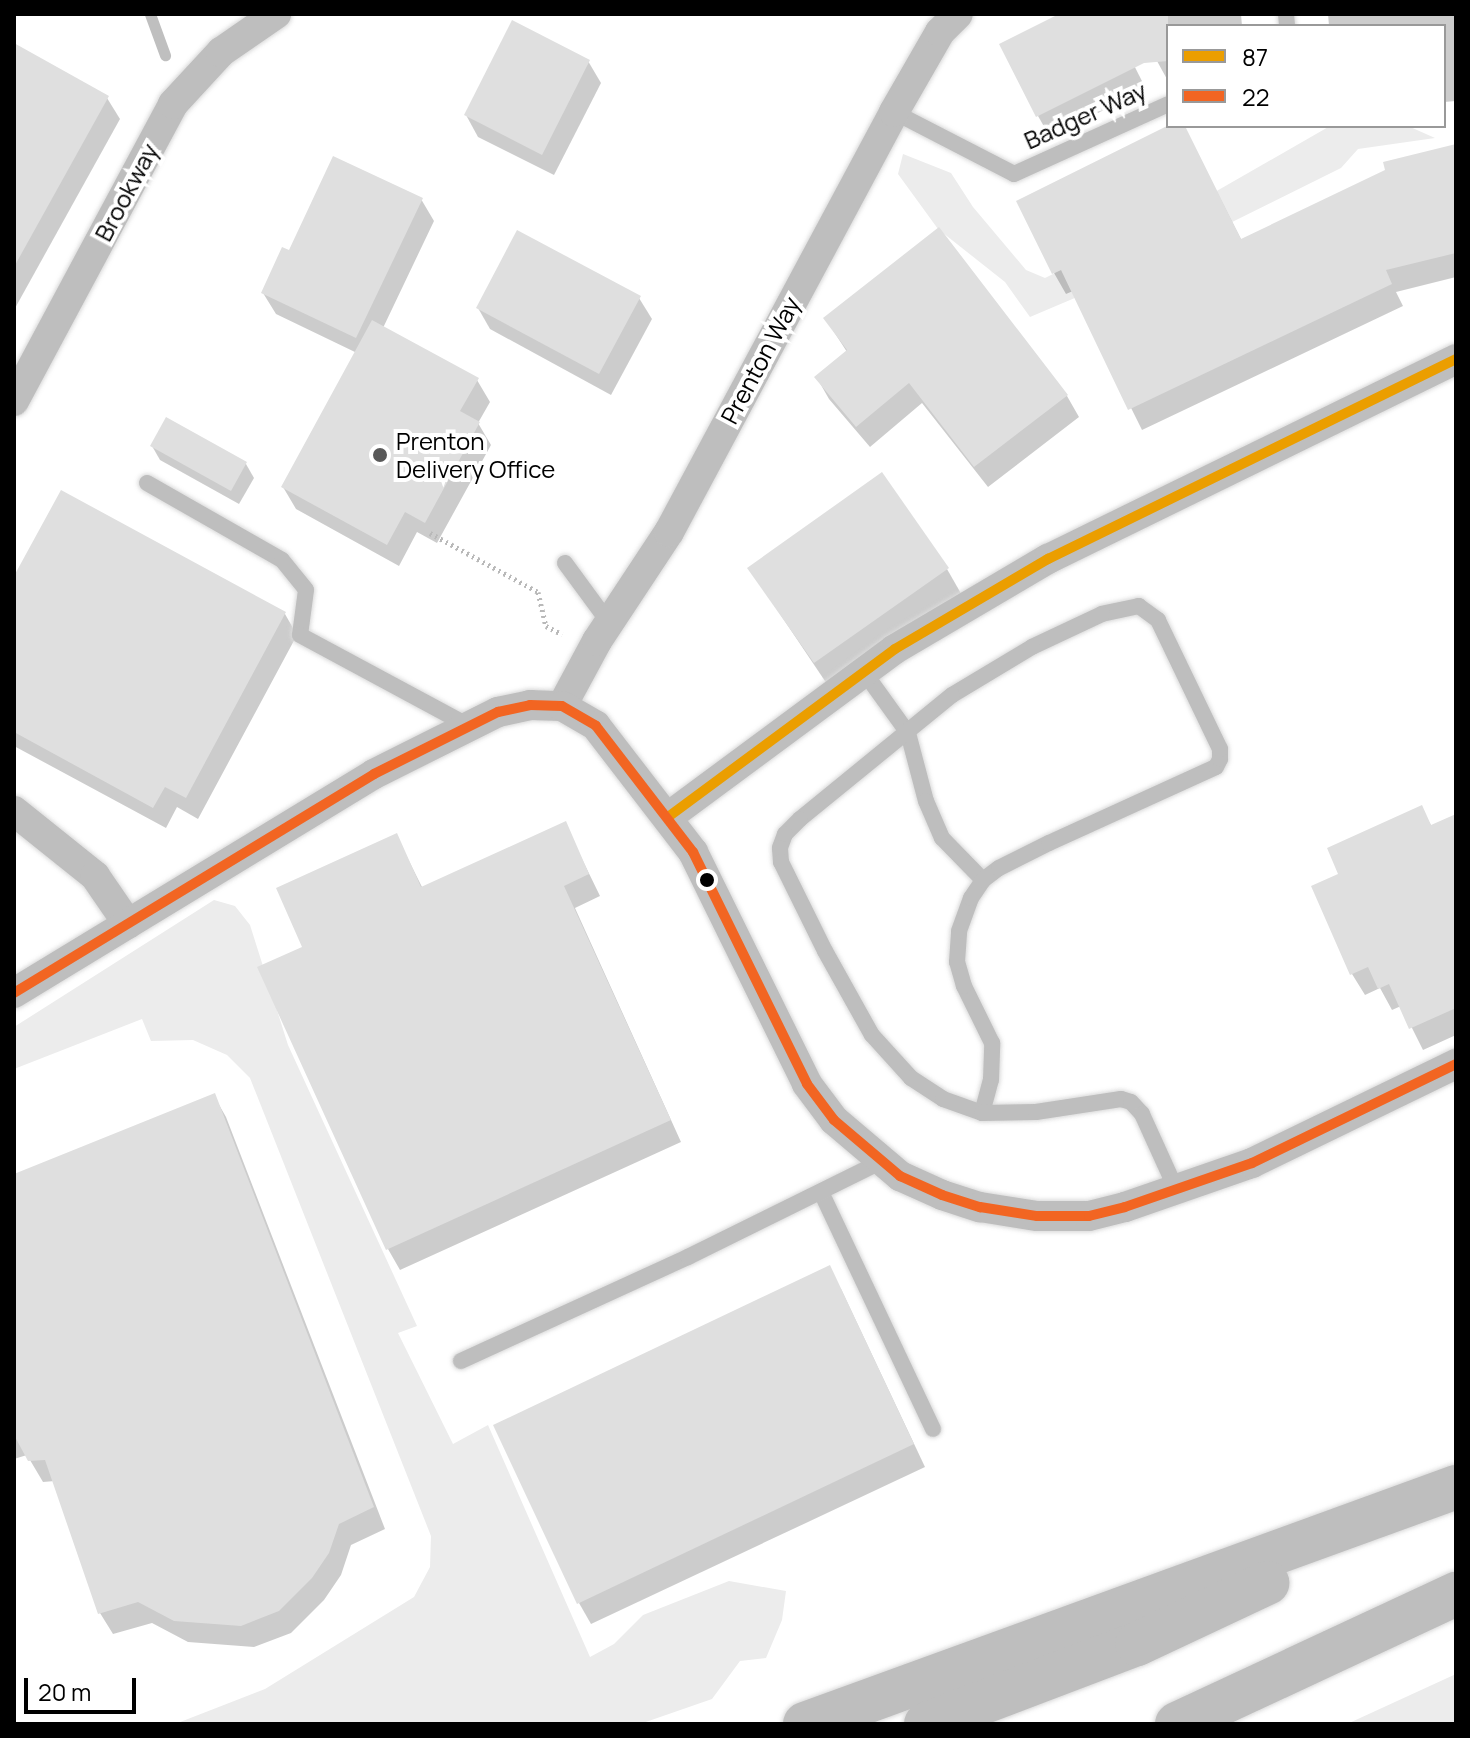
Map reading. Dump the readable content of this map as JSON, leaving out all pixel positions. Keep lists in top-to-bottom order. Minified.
{"streets":{"street":["Brookway","Prenton Way"],"lane":["Badger Way"]},"crossings":[["Badger Way","Prenton Way"]],"places":["Prenton Delivery Office"],"lines":["transit line 87","transit line 22"],"legend":["87","22"],"scale_bar":"20 m"}
